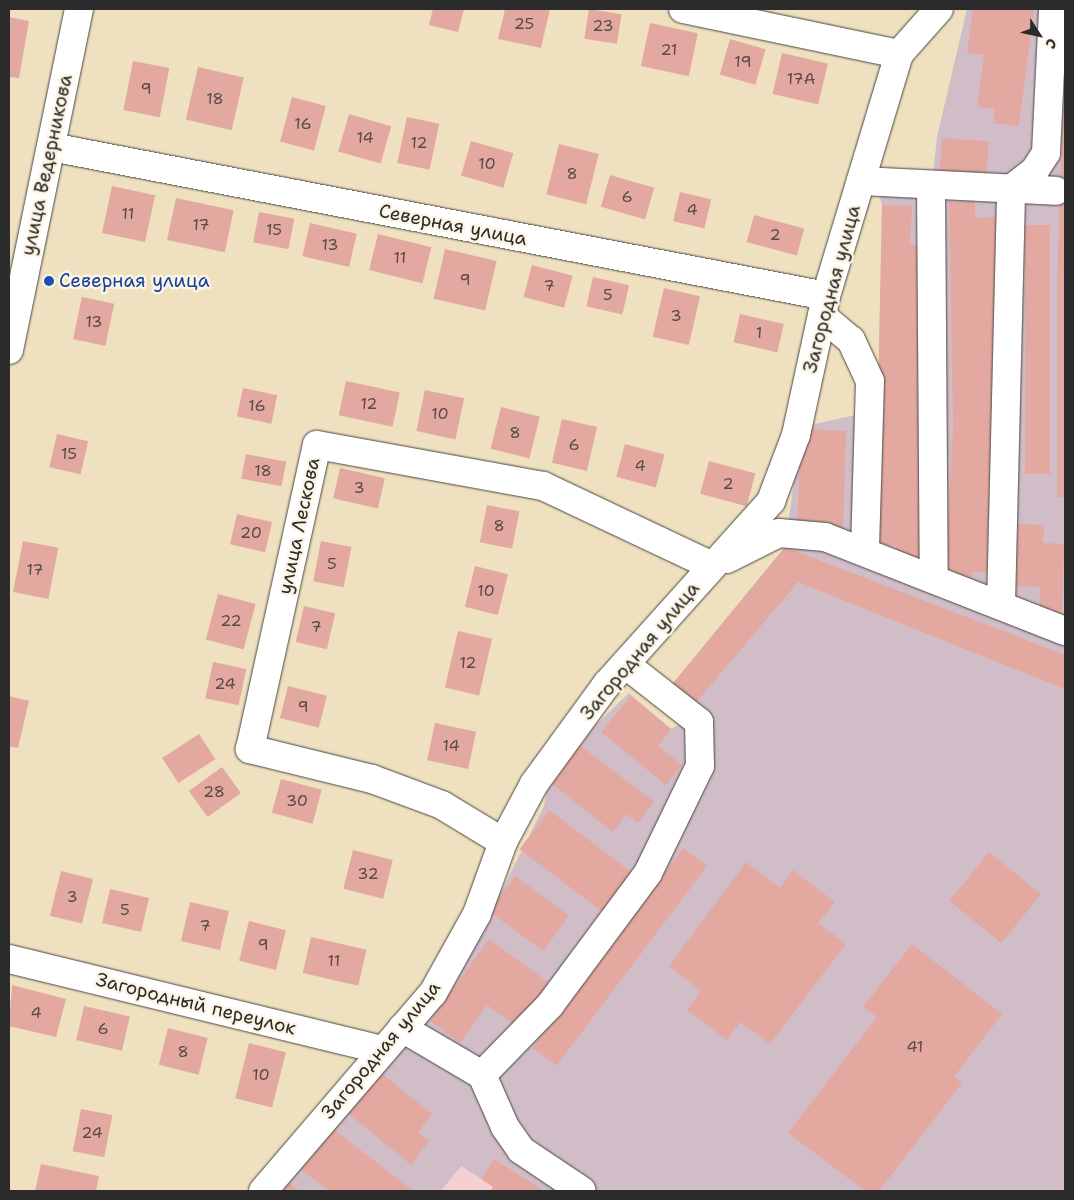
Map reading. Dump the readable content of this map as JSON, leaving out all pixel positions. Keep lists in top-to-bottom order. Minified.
{"streets":{"street":["улица Ведерникова","Северная улица","Загородная улица","улица Лескова","Загородный переулок"]},"crossings":[["улица Ведерникова","Северная улица"],["Северная улица","Загородная улица"],["Загородная улица","улица Лескова"],["Загородная улица","Загородный переулок"]],"places":["Северная улица"],"house_numbers":["25","23","21","19","17А","9","18","16","14","12","10","8","6","4","11","17","15","2","13","11","9","7","5","3","13","1","12","16","10","8","6","15","4","18","2","3","8","20","5","17","10","22","7","12","24","9","14","28","30","32","3","5","7","9","11","4","6","41","8","10","24"],"north":"bottom right"}
